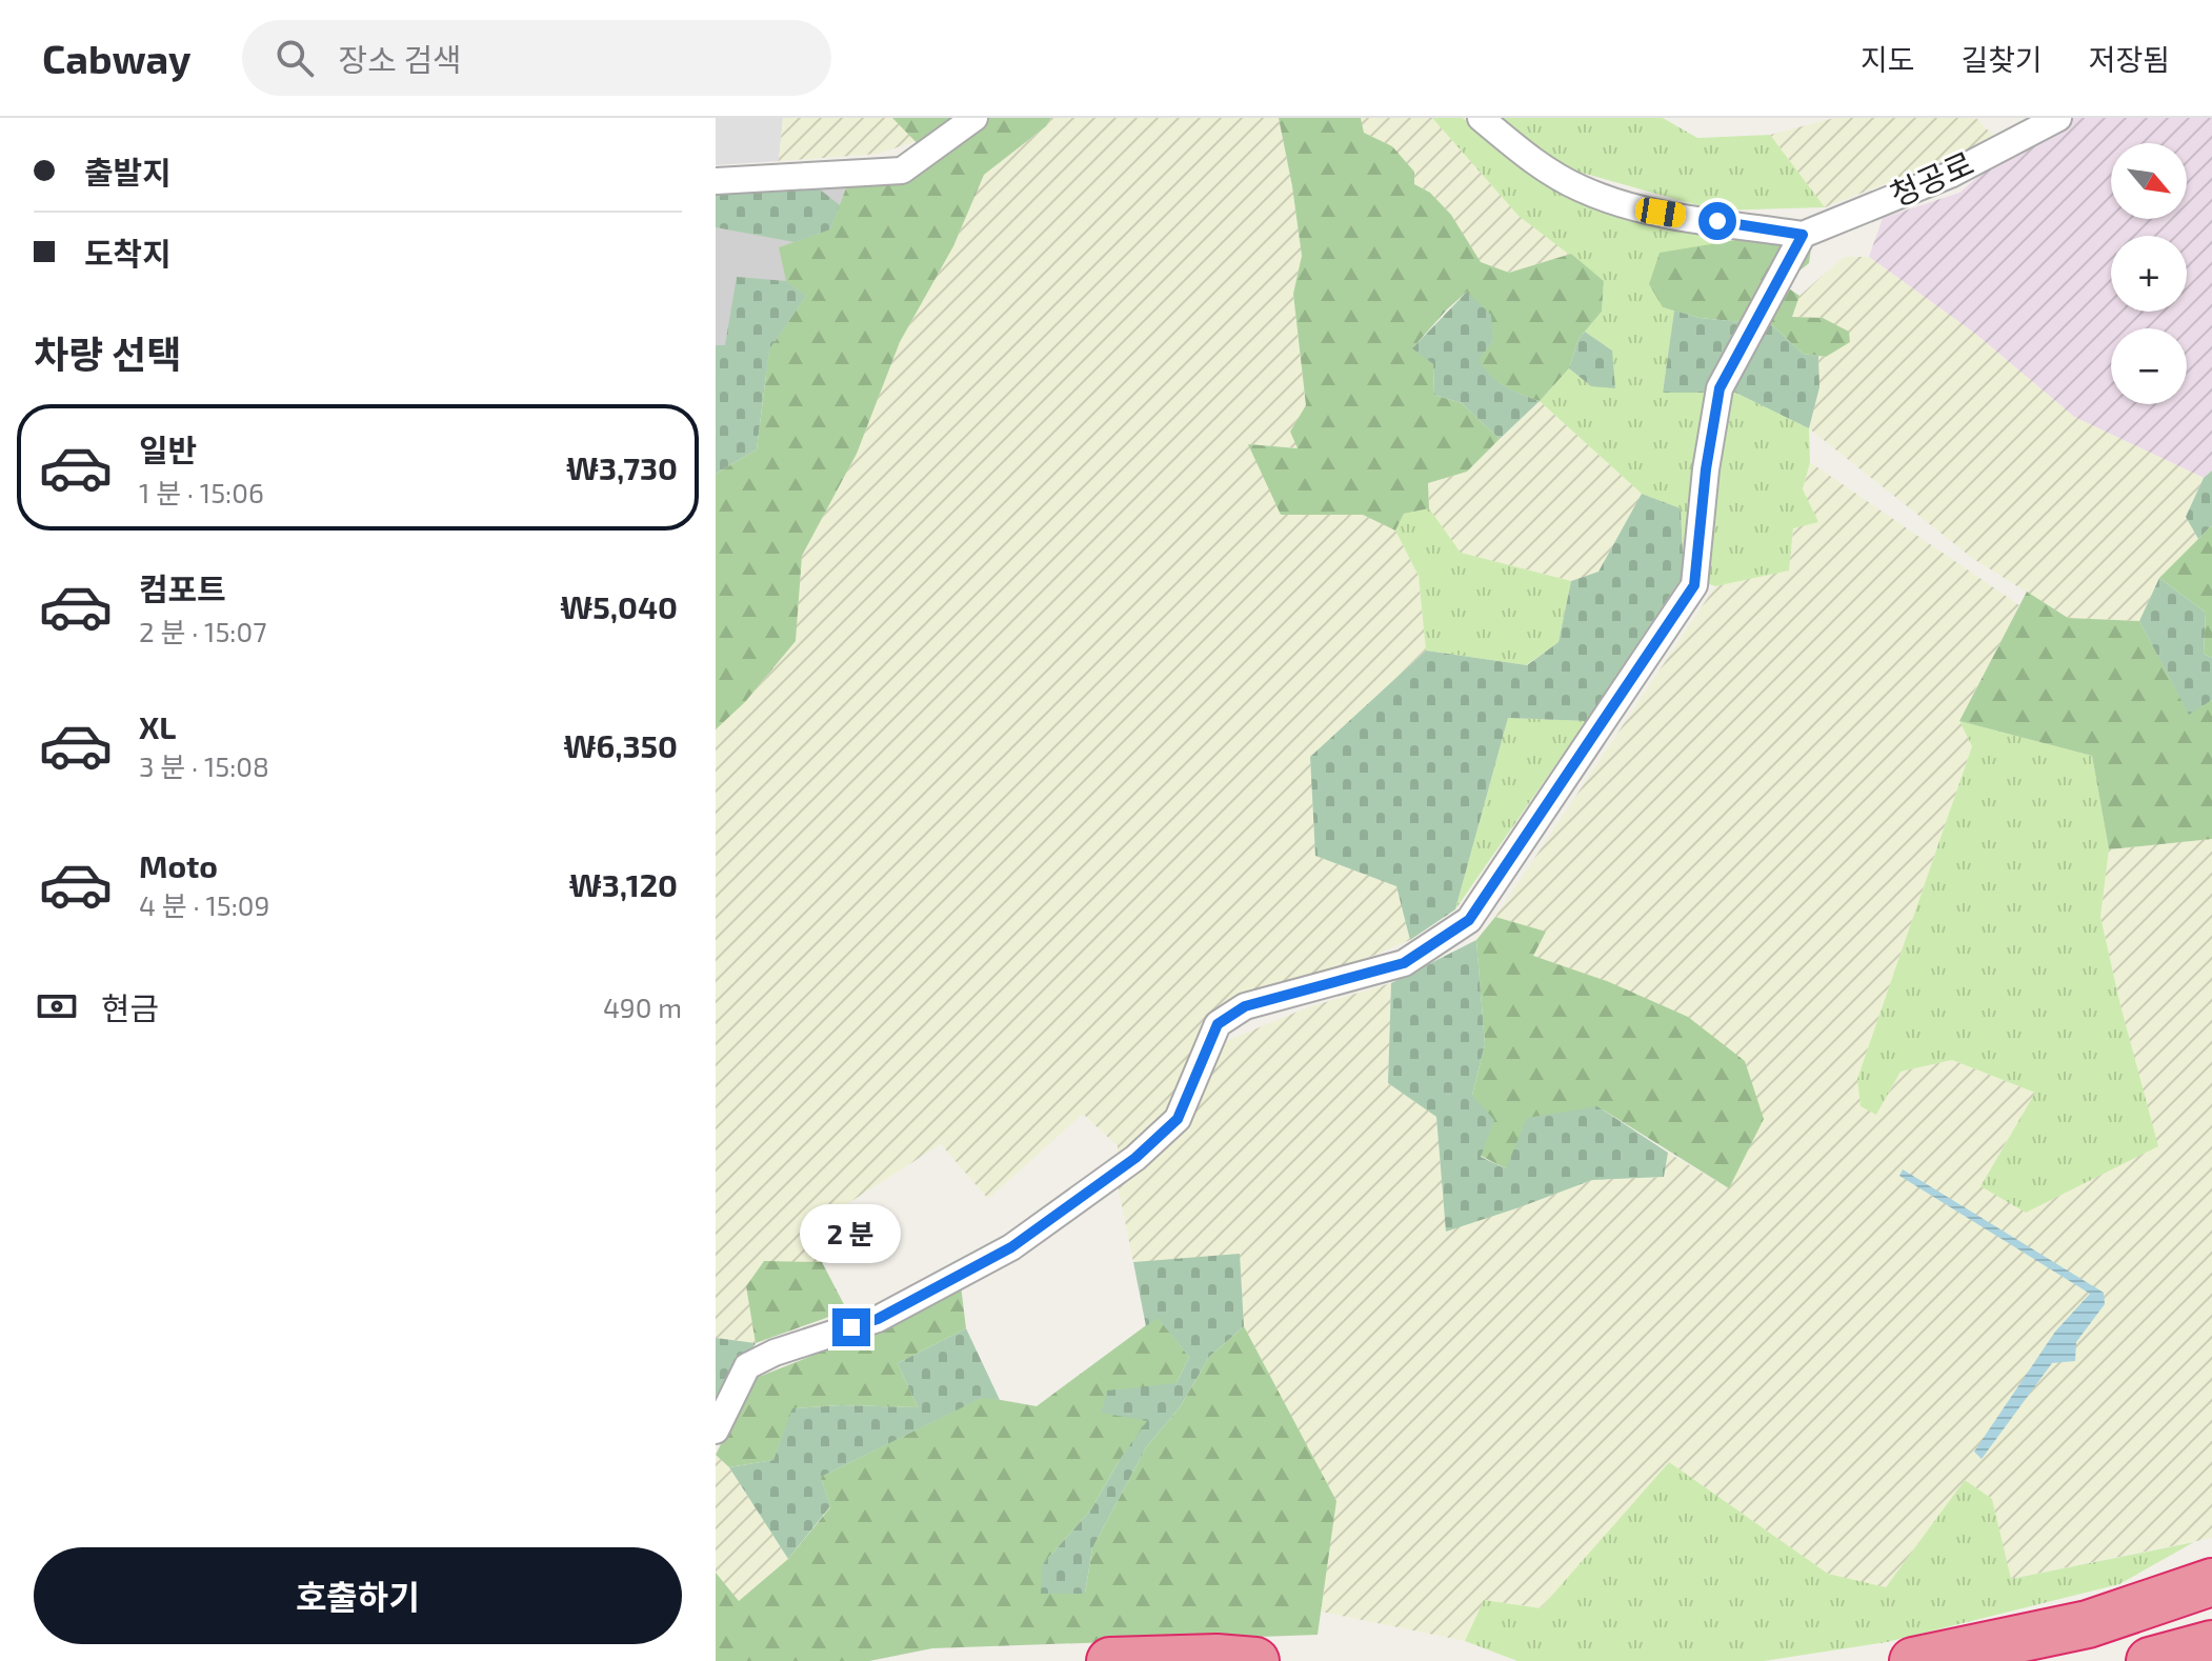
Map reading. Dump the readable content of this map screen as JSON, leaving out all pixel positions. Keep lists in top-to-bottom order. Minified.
{"streets":{"street":["청공로"]},"north":"bottom right","page":{"header":"Cabway","search":"장소 검색","nav":["지도","길찾기","저장됨"],"banner":["출발지","도착지"],"map_buttons":["+","−"],"heading":"차량 선택","list":[{"name":"일반","note":"1 분 · 15:06","value":"₩3,730"},{"name":"컴포트","note":"2 분 · 15:07","value":"₩5,040"},{"name":"XL","note":"3 분 · 15:08","value":"₩6,350"},{"name":"Moto","note":"4 분 · 15:09","value":"₩3,120"}],"pay":["현금","490 m"],"bubble":"2 분","buttons":"호출하기"}}
